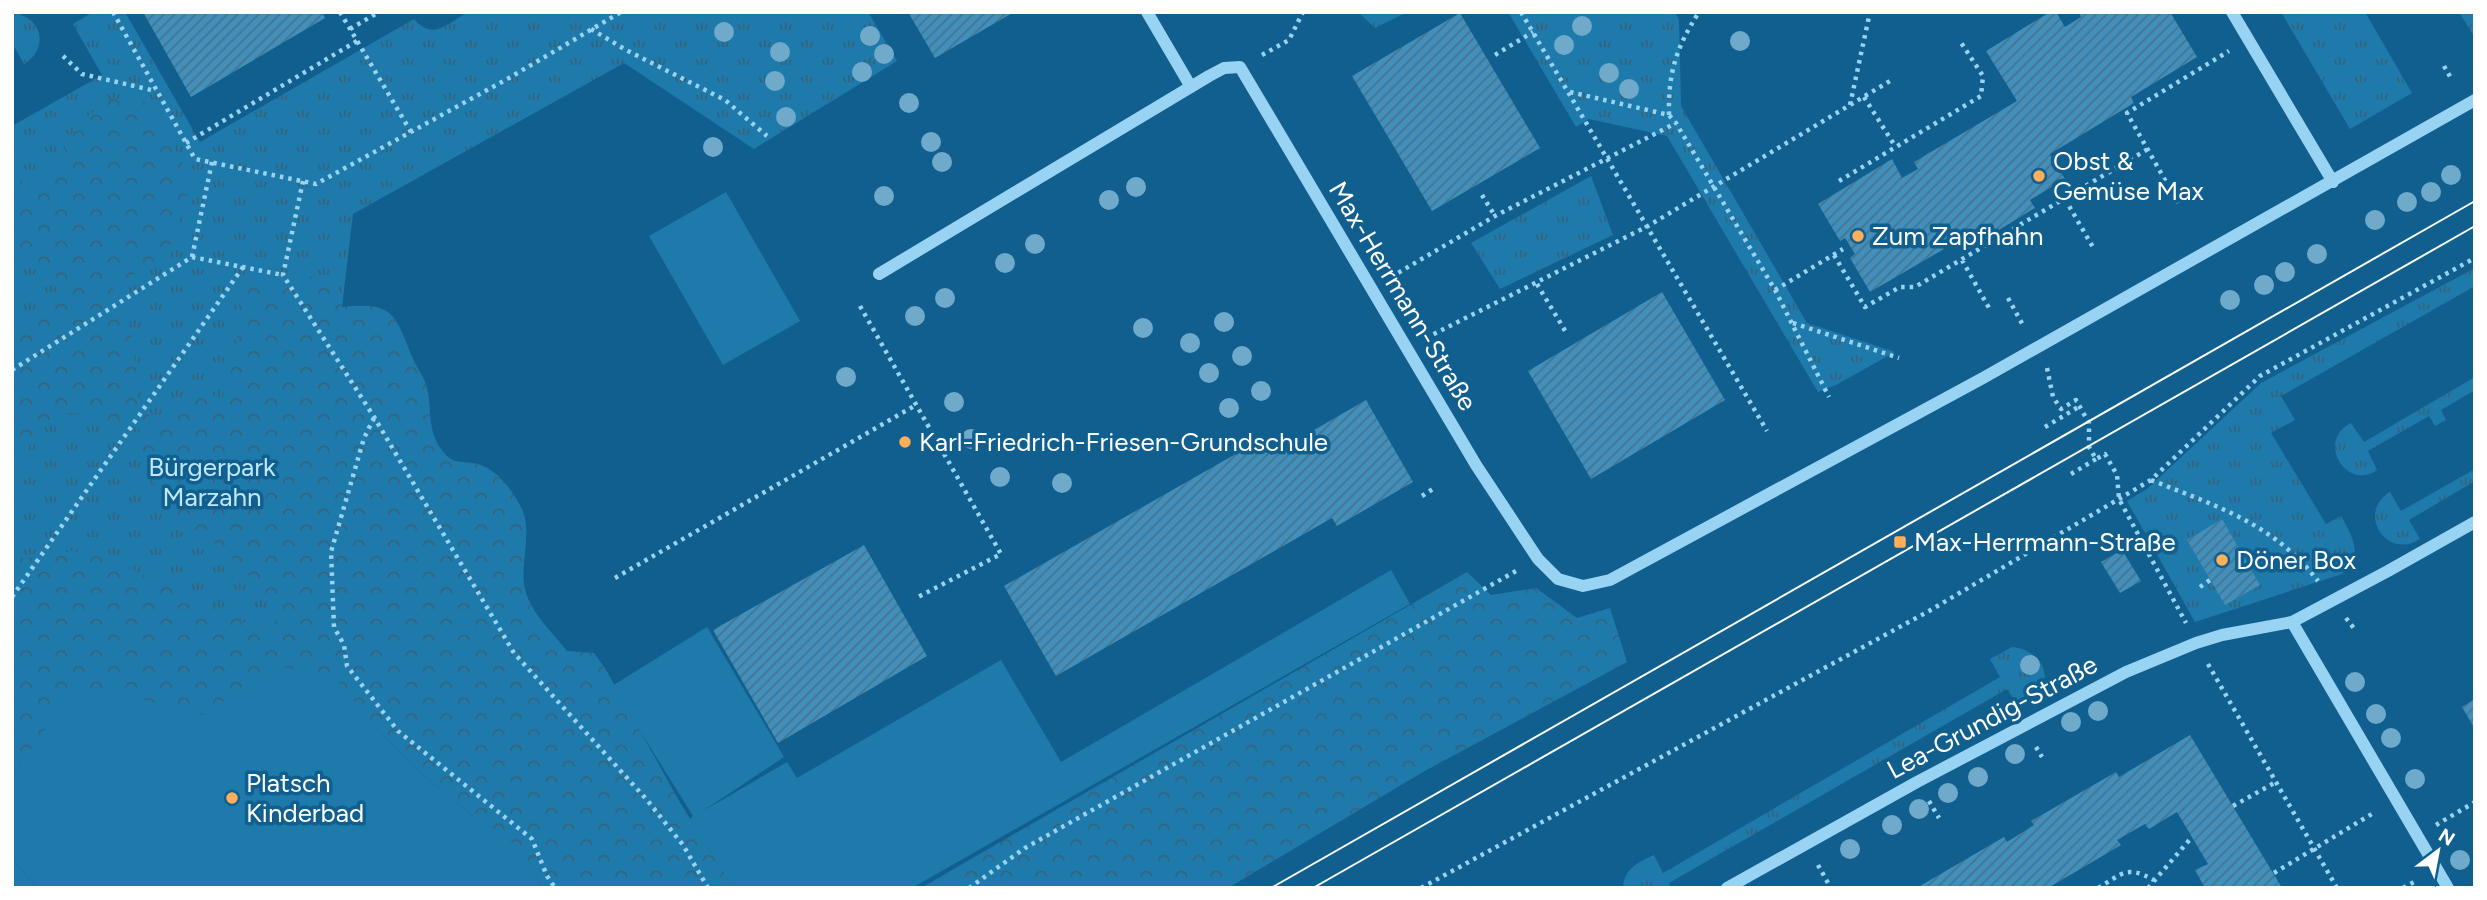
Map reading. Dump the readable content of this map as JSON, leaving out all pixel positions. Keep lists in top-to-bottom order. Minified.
{"streets":{"street":["Max-Herrmann-Straße","Lea-Grundig-Straße"]},"parks":["Bürgerpark Marzahn"],"places":{"other":["Obst & Gemüse Max","Zum Zapfhahn","Karl-Friedrich-Friesen-Grundschule","Döner Box","Platsch Kinderbad"],"transit":["Max-Herrmann-Straße"]},"north":"top right"}
